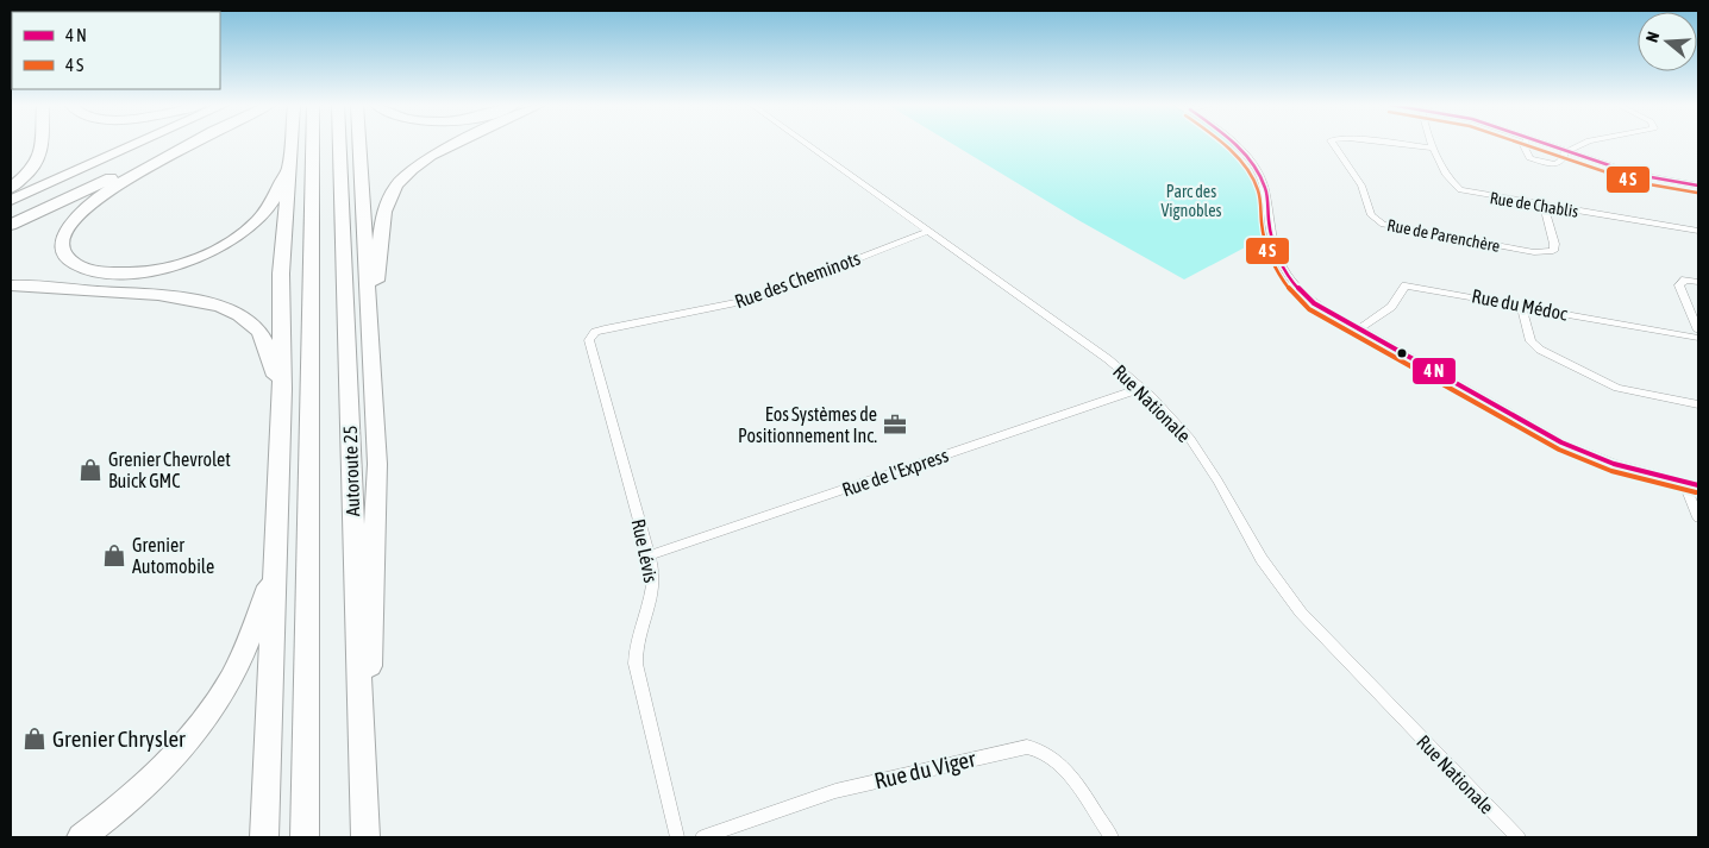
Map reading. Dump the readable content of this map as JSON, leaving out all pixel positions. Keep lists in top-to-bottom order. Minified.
{"streets":{"highway":["Autoroute 25"],"street":["Rue de Chablis","Rue de Parenchère","Rue des Cheminots","Rue du Médoc","Rue Nationale","Rue de l'Express","Rue Lévis","Rue du Viger"]},"crossings":[["Rue de Chablis","Rue de Parenchère"],["Rue des Cheminots","Rue Nationale"],["Rue des Cheminots","Rue Lévis"],["Rue Nationale","Rue de l'Express"],["Rue de l'Express","Rue Lévis"]],"parks":["Parc des Vignobles"],"places":{"office":["Eos Systèmes de Positionnement Inc."],"shop":["Grenier Chevrolet Buick GMC","Grenier Automobile","Grenier Chrysler"]},"legend":["4 N","4 S"],"north":"left"}
